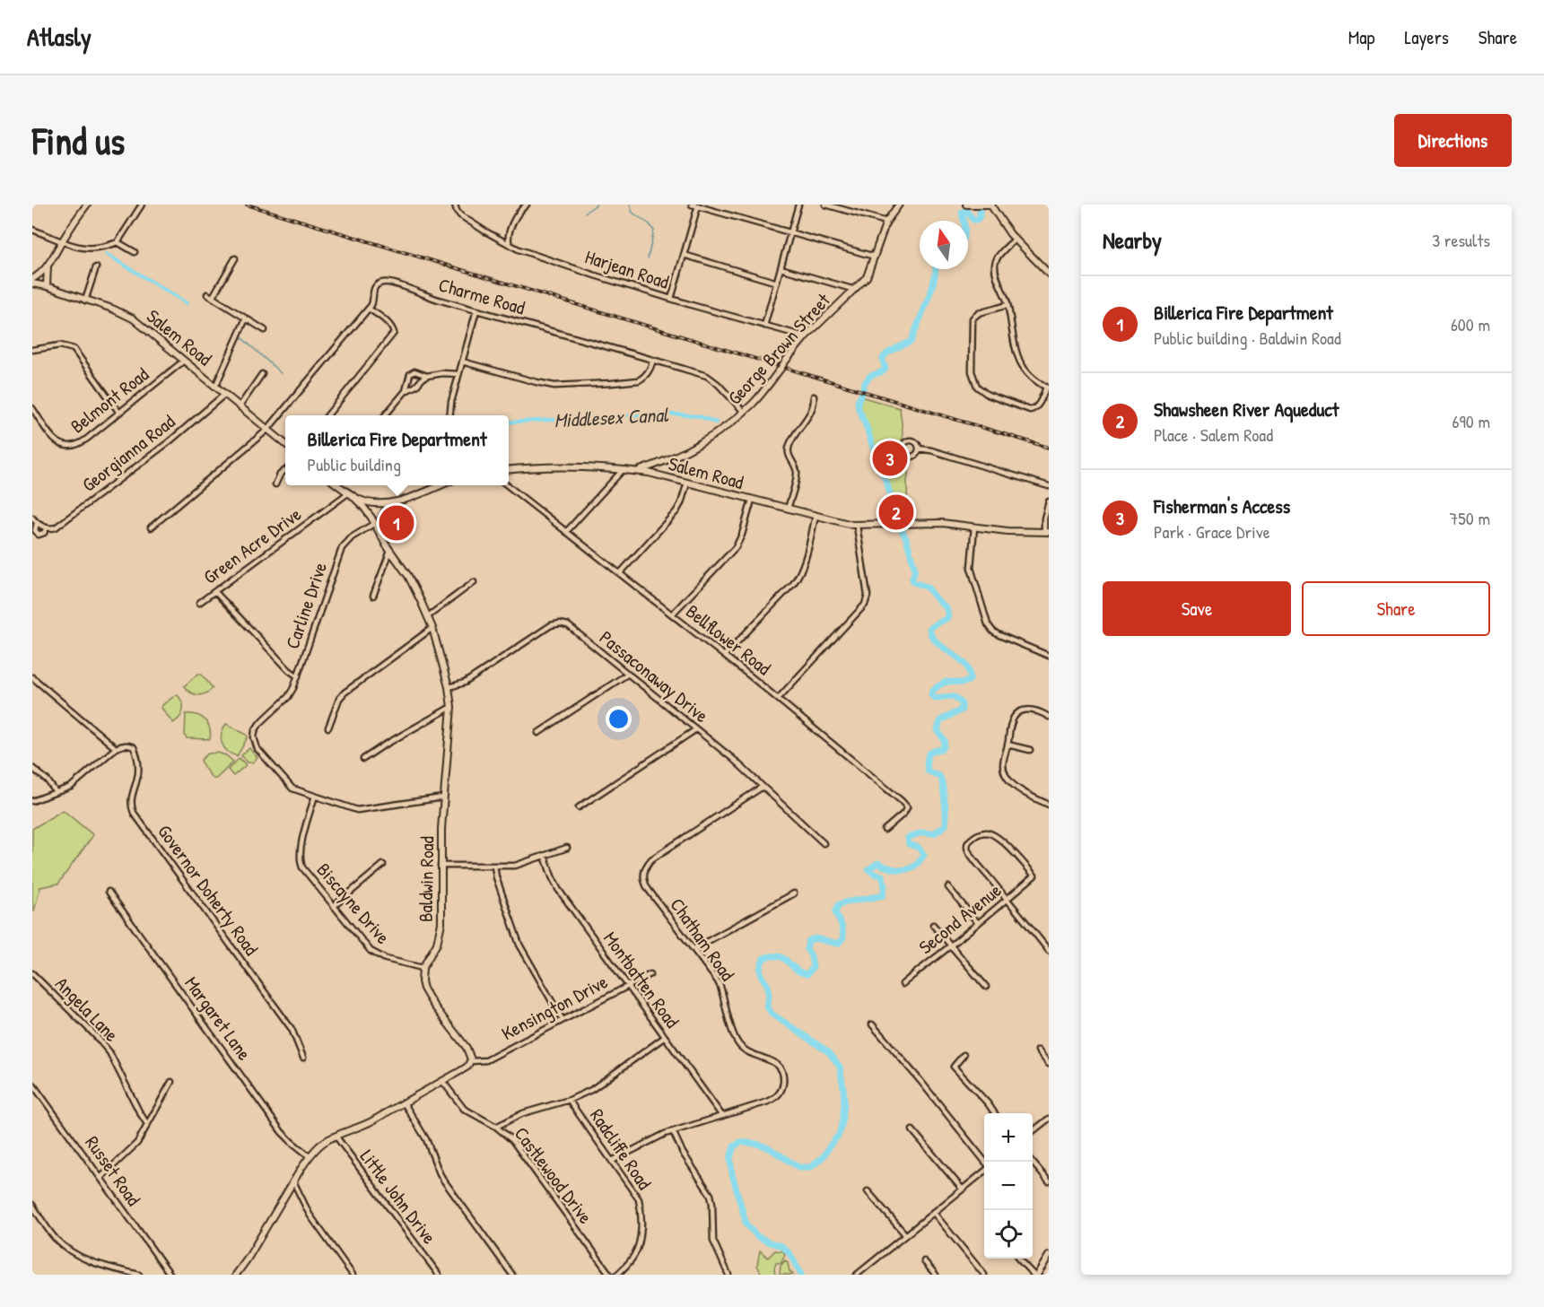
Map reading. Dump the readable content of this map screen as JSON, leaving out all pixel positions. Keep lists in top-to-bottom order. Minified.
{"streets":{"street":["Harjean Road","Charme Road","Salem Road","George Brown Street","Belmont Road","Georgianna Road","Green Acre Drive","Carline Drive","Bellflower Road","Passaconaway Drive","Baldwin Road","Governor Doherty Road","Biscayne Drive","Second Avenue","Chatham Road","Montbatten Road","Kensington Drive","Angela Lane","Margaret Lane","Radcliffe Road","Russet Road","Castlewood Drive","Little John Drive"]},"crossings":[["Harjean Road","George Brown Street"],["Charme Road","Salem Road"],["Charme Road","George Brown Street"],["Salem Road","George Brown Street"],["Salem Road","Belmont Road"],["Salem Road","Georgianna Road"],["Green Acre Drive","Baldwin Road"],["Carline Drive","Baldwin Road"],["Carline Drive","Biscayne Drive"],["Passaconaway Drive","Baldwin Road"],["Passaconaway Drive","Chatham Road"],["Baldwin Road","Biscayne Drive"],["Chatham Road","Montbatten Road"],["Chatham Road","Radcliffe Road"],["Montbatten Road","Kensington Drive"]],"water":["Middlesex Canal"],"north":"top","page":{"header":"Atlasly","nav":["Map","Layers","Share"],"buttons":["Directions",["Save","Share"]],"title":"Find us","heading":["Nearby","3 results"],"list":[{"mark":"1","name":"Billerica Fire Department","note":"Public building · Baldwin Road","value":"600 m"},{"mark":"2","name":"Shawsheen River Aqueduct","note":"Place · Salem Road","value":"690 m"},{"mark":"3","name":"Fisherman's Access","note":"Park · Grace Drive","value":"750 m"}],"popup":["Billerica Fire Department","Public building"],"pins":["3","2","1"],"map_buttons":["+","−"]}}
